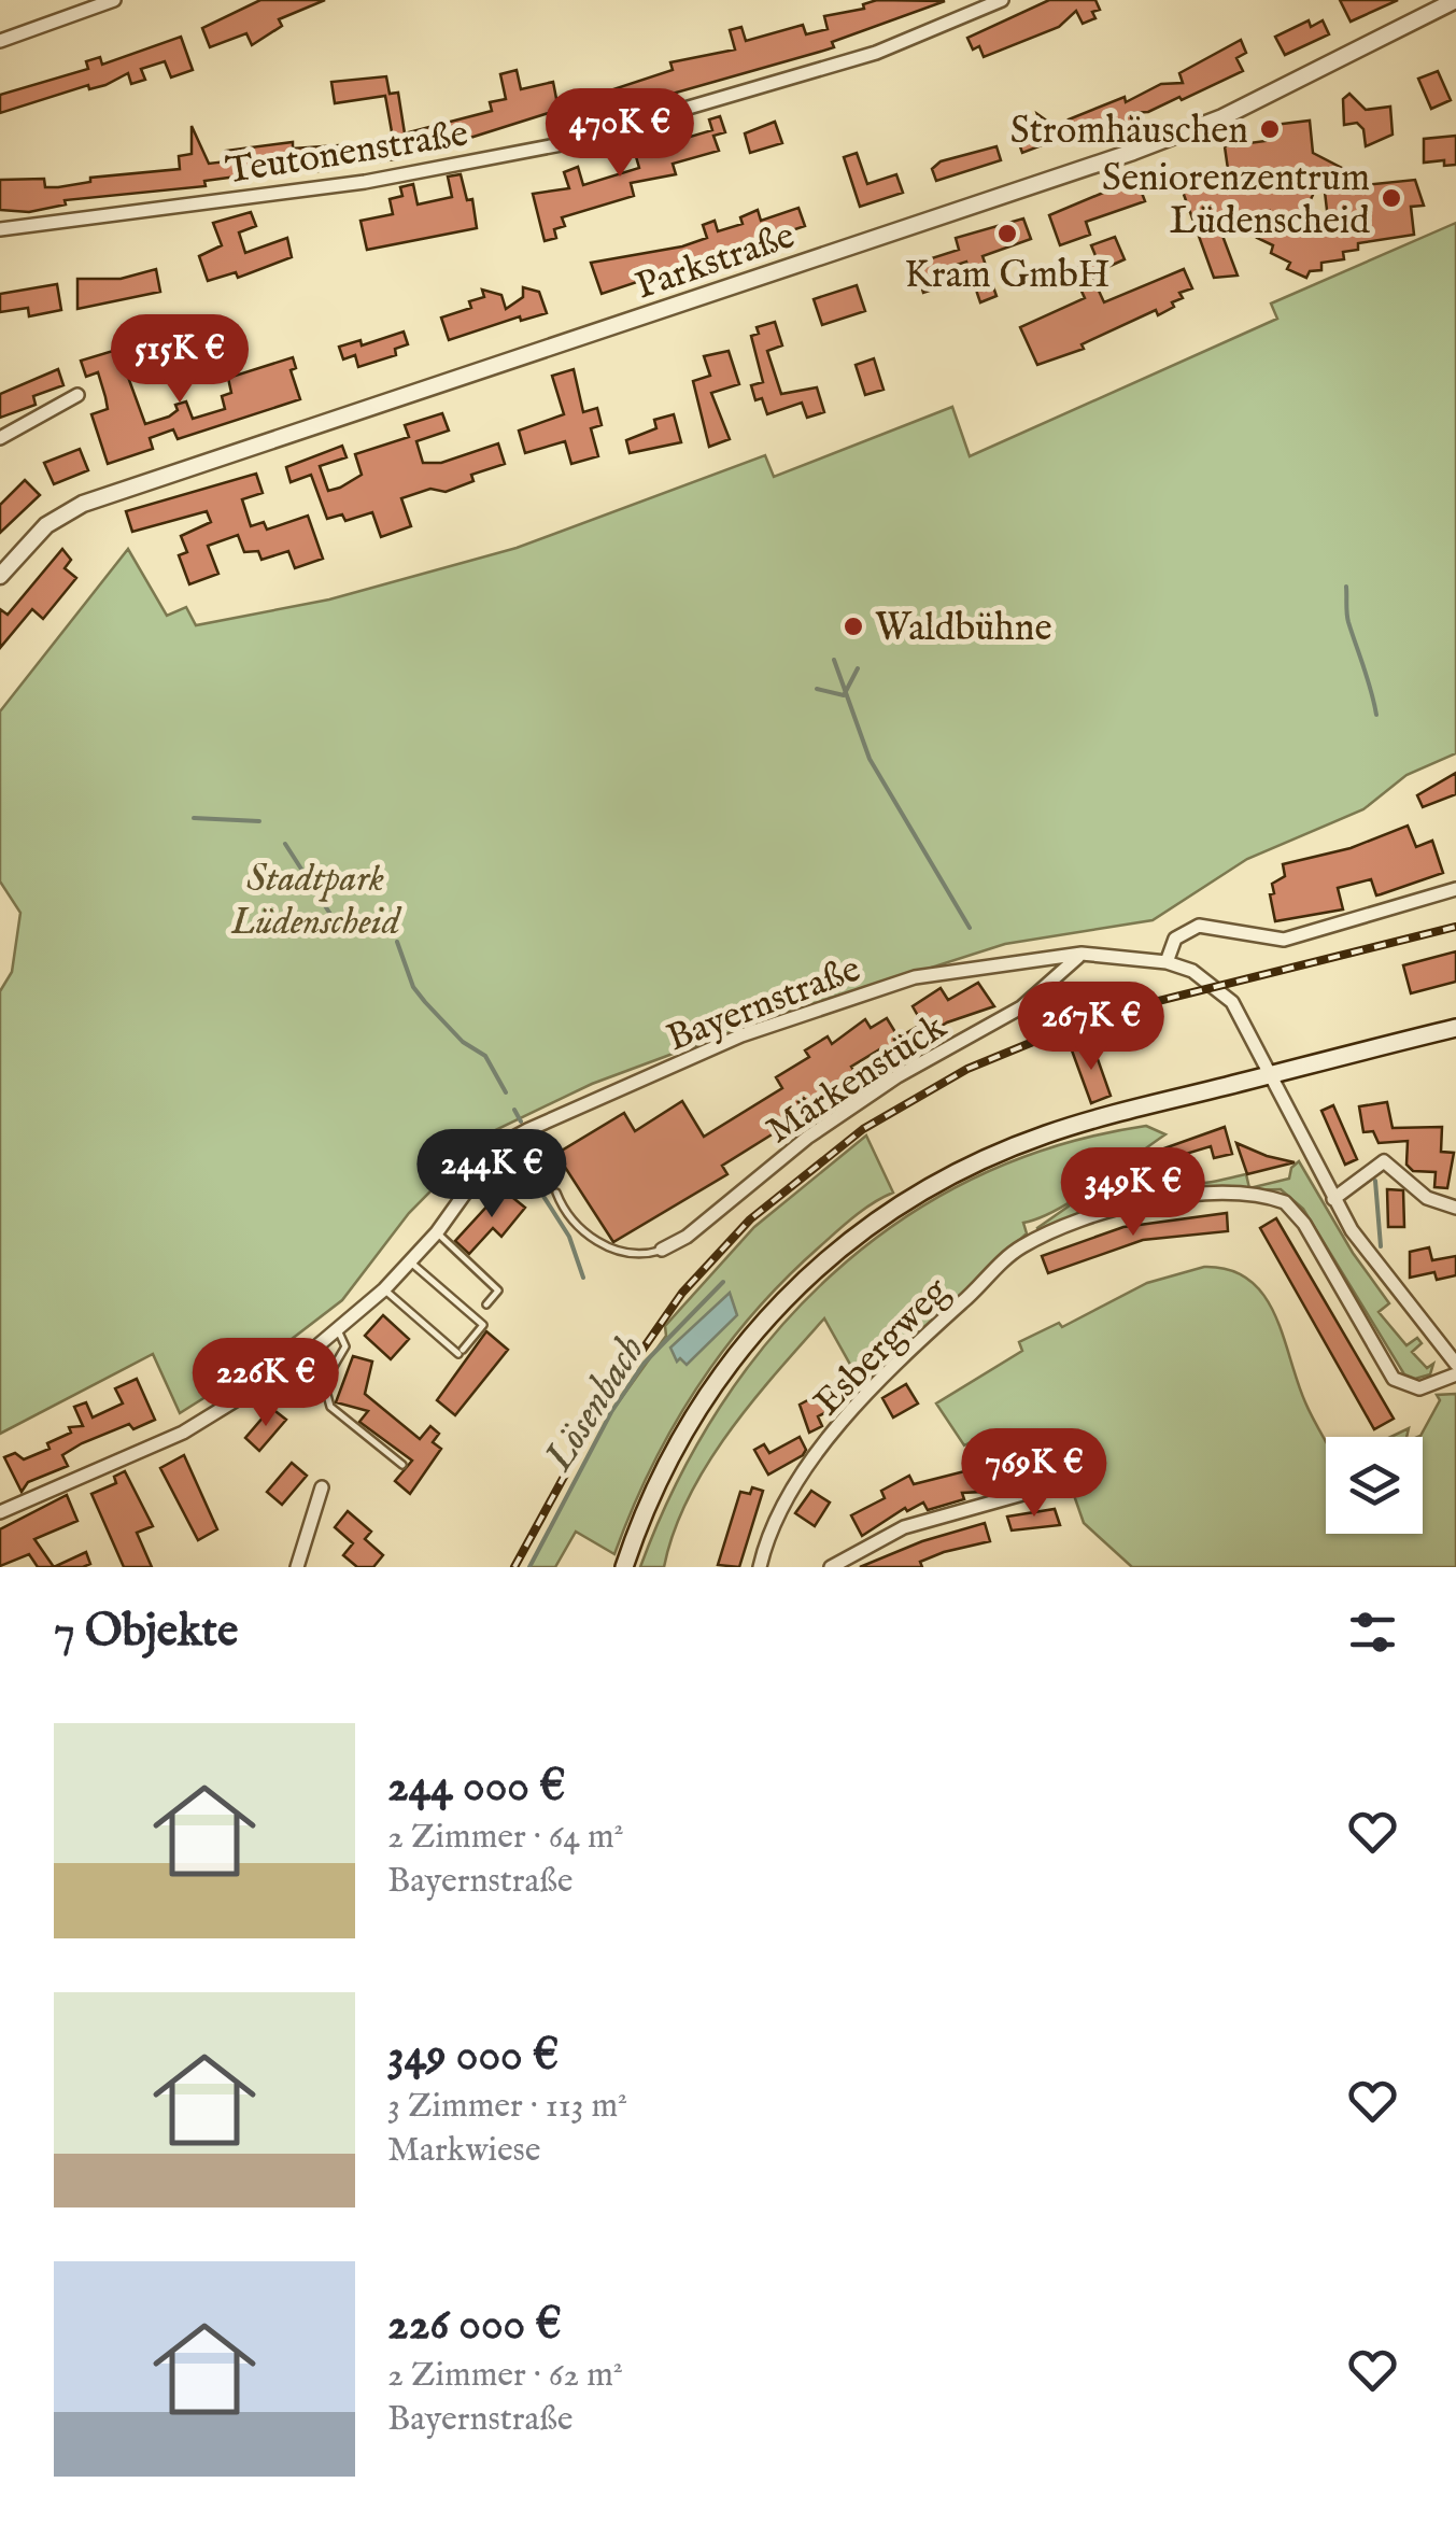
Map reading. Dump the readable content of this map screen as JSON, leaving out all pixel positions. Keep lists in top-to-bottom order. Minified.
{"streets":{"street":["Teutonenstraße","Parkstraße","Bayernstraße","Märkenstück","Esbergweg"]},"crossings":[["Bayernstraße","Märkenstück"]],"water":["Lösenbach"],"parks":["Stadtpark Lüdenscheid"],"places":["Stromhäuschen","Seniorenzentrum Lüdenscheid","Kram GmbH","Waldbühne"],"page":{"price":["470K €","515K €","267K €","244K €","349K €","226K €","769K €"],"heading":"7 Objekte","list":[{"name":"244 000 €","note":"2 Zimmer · 64 m² · Bayernstraße"},{"name":"349 000 €","note":"3 Zimmer · 113 m² · Markwiese"},{"name":"226 000 €","note":"2 Zimmer · 62 m² · Bayernstraße"}]}}
